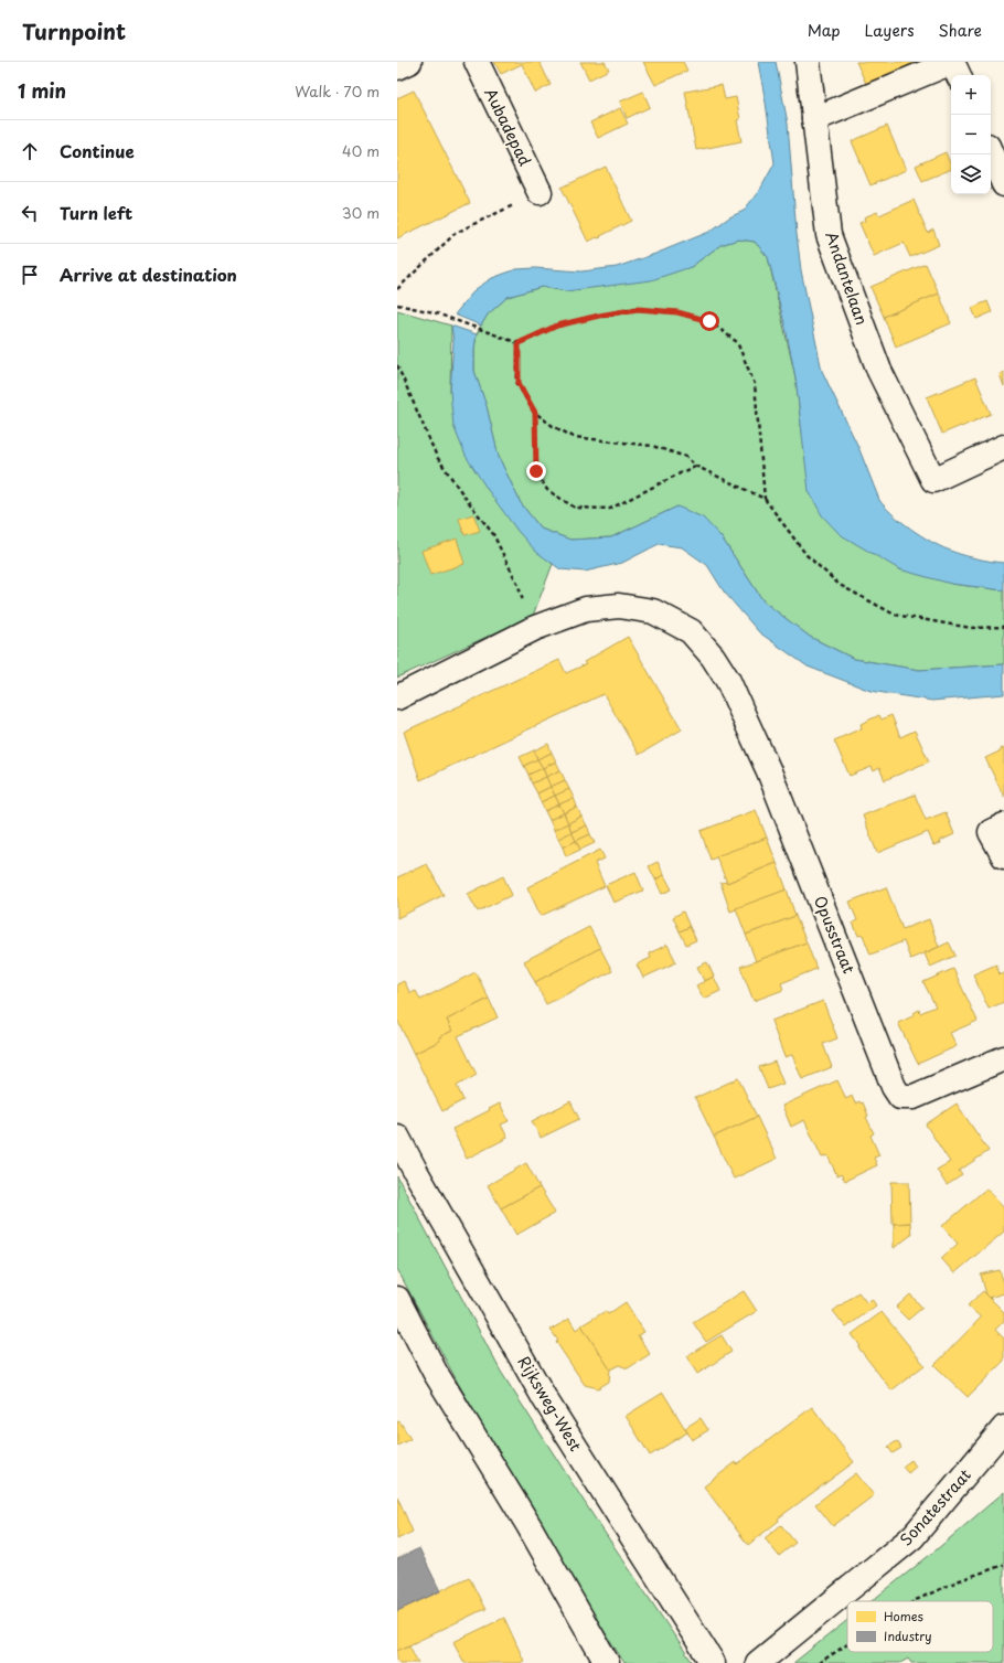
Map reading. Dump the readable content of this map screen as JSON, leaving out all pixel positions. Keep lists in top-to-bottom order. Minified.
{"streets":{"street":["Aubadepad","Andantelaan","Opusstraat","Rijksweg-West","Sonatestraat"]},"legend":["Homes","Industry"],"page":{"header":"Turnpoint","nav":["Map","Layers","Share"],"heading":["1 min","Walk · 70 m"],"map_buttons":["+","−"],"list":[["Continue","40 m"],["Turn left","30 m"],"Arrive at destination"]}}
